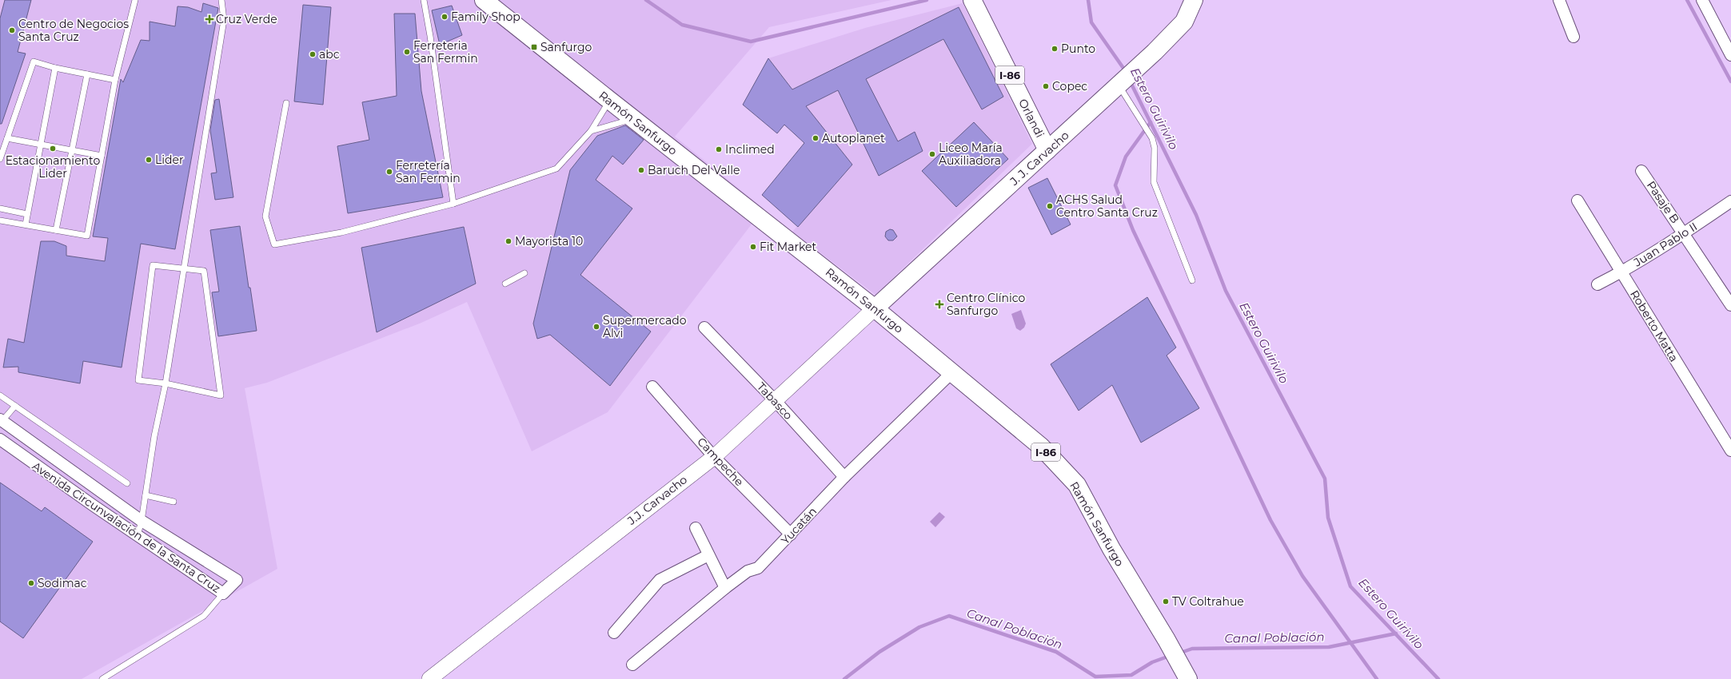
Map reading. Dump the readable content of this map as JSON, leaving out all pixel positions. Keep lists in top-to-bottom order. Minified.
{"streets":{"main road":["I-86","Orlandi","Ramón Sanfurgo","J. J. Carvacho","J.J. Carvacho"],"street":["Pasaje B","Juan Pablo II","Roberto Matta","Tabasco","Campeche","Yucatán","Avenida Circunvalación de la Santa Cruz"]},"crossings":[["Orlandi","J. J. Carvacho"],["Ramón Sanfurgo","J. J. Carvacho"],["Ramón Sanfurgo","J.J. Carvacho"],["Ramón Sanfurgo","Yucatán"],["J. J. Carvacho","J.J. Carvacho"],["Pasaje B","Juan Pablo II"],["Juan Pablo II","Roberto Matta"],["Tabasco","J.J. Carvacho"],["Tabasco","Yucatán"],["Campeche","J.J. Carvacho"],["Campeche","Yucatán"]],"water":["Estero Guirivilo","Canal Población"],"places":{"other":["Family Shop","Centro de Negocios Santa Cruz","Punto","Ferreteria San Fermin","abc","Copec","Autoplanet","Estacionamiento Lider","Inclimed","Liceo María Auxiliadora","Lider","Baruch Del Valle","Ferretería San Fermin","ACHS Salud Centro Santa Cruz","Mayorista 10","Fit Market","Supermercado Alvi","Sodimac","TV Coltrahue"],"health":["Cruz Verde","Centro Clínico Sanfurgo"],"transit":["Sanfurgo"]}}
